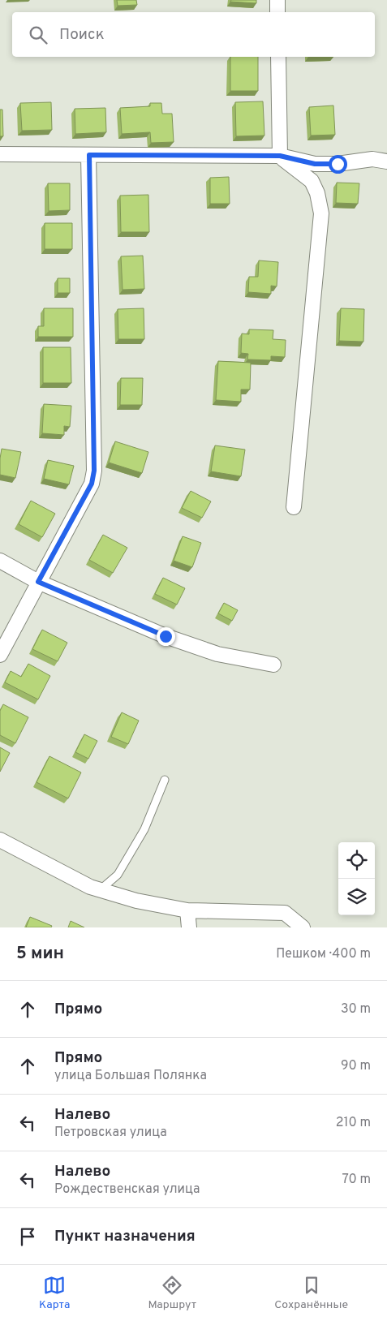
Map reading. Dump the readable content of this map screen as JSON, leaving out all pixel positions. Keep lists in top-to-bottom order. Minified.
{"page":{"search":"Поиск","heading":["5 мин","Пешком · 400 m"],"list":[["Прямо","30 m"],["Прямо","улица Большая Полянка","90 m"],["Налево","Петровская улица","210 m"],["Налево","Рождественская улица","70 m"],"Пункт назначения"],"nav":["Карта","Маршрут","Сохранённые"]}}
